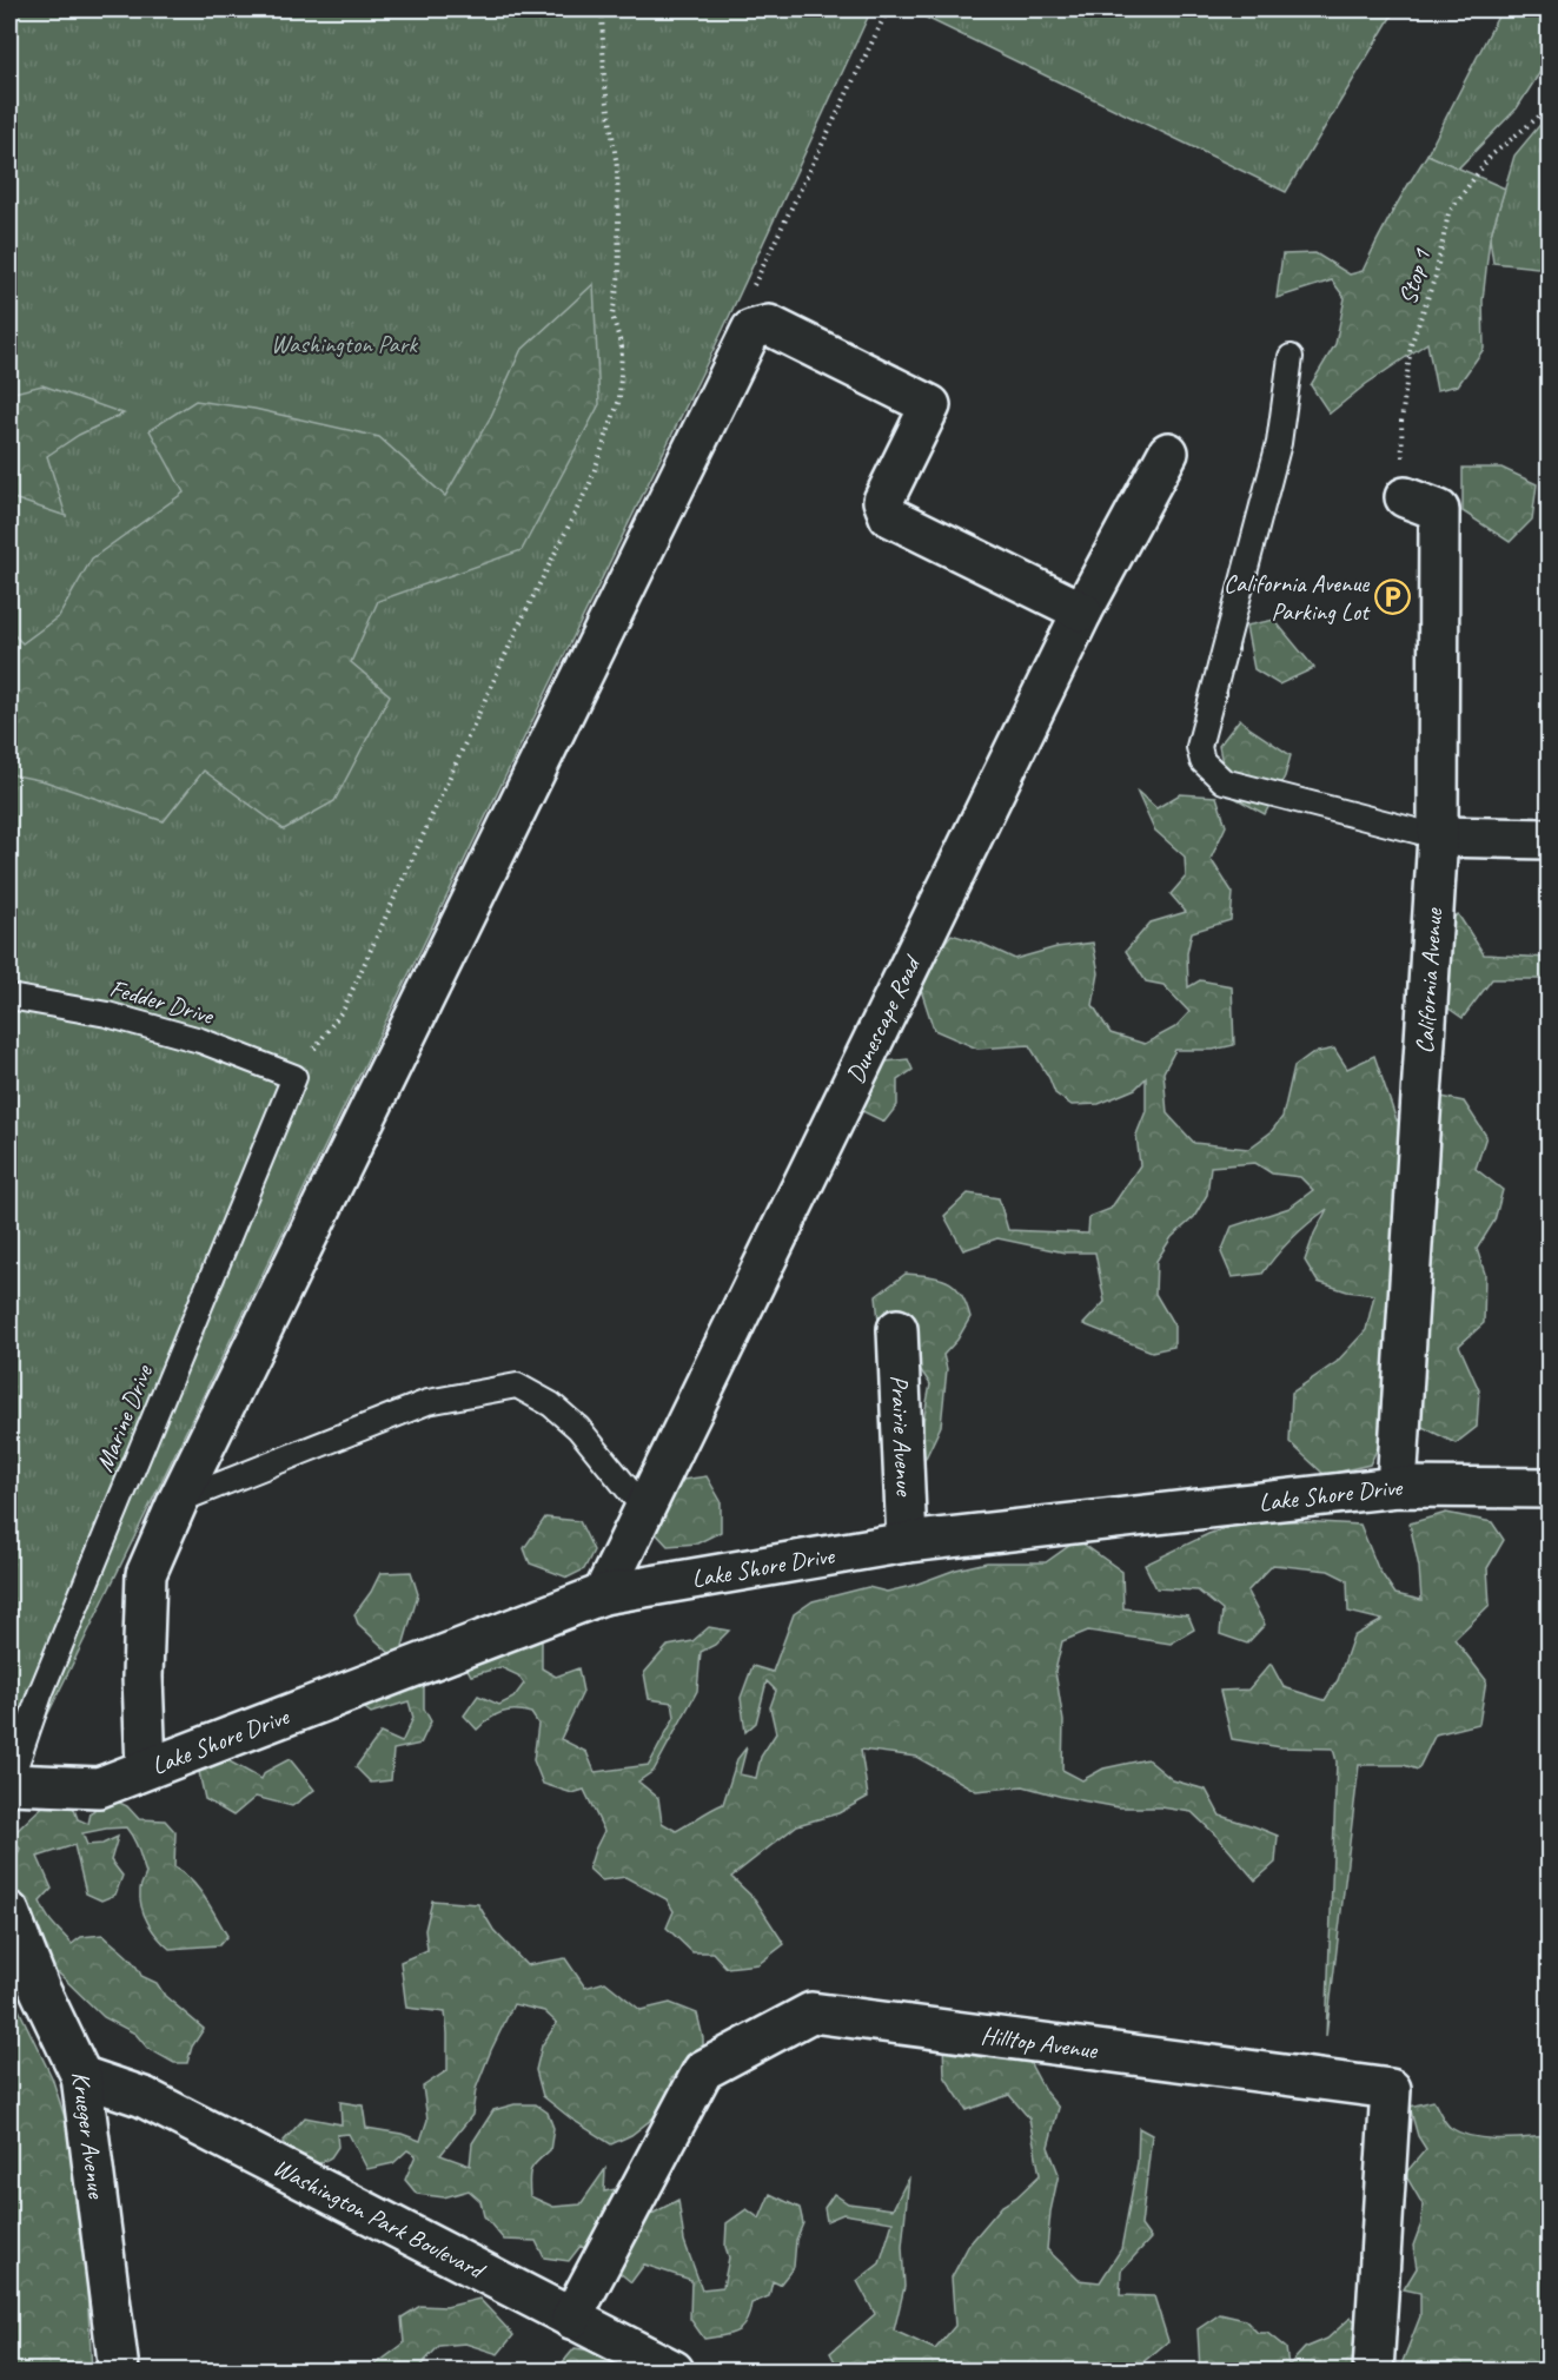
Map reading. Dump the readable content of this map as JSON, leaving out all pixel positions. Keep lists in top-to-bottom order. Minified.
{"streets":{"street":["California Avenue","Dunescape Road","Prairie Avenue","Lake Shore Drive","Hilltop Avenue","Krueger Avenue","Washington Park Boulevard"],"lane":["Fedder Drive","Marine Drive"],"path":["Stop 1"]},"crossings":[["Stop 1","California Avenue"],["California Avenue","Lake Shore Drive"],["Fedder Drive","Marine Drive"],["Dunescape Road","Lake Shore Drive"],["Marine Drive","Lake Shore Drive"],["Prairie Avenue","Lake Shore Drive"],["Hilltop Avenue","Washington Park Boulevard"],["Krueger Avenue","Washington Park Boulevard"]],"parks":["Washington Park"],"places":{"parking":["California Avenue Parking Lot"]}}
